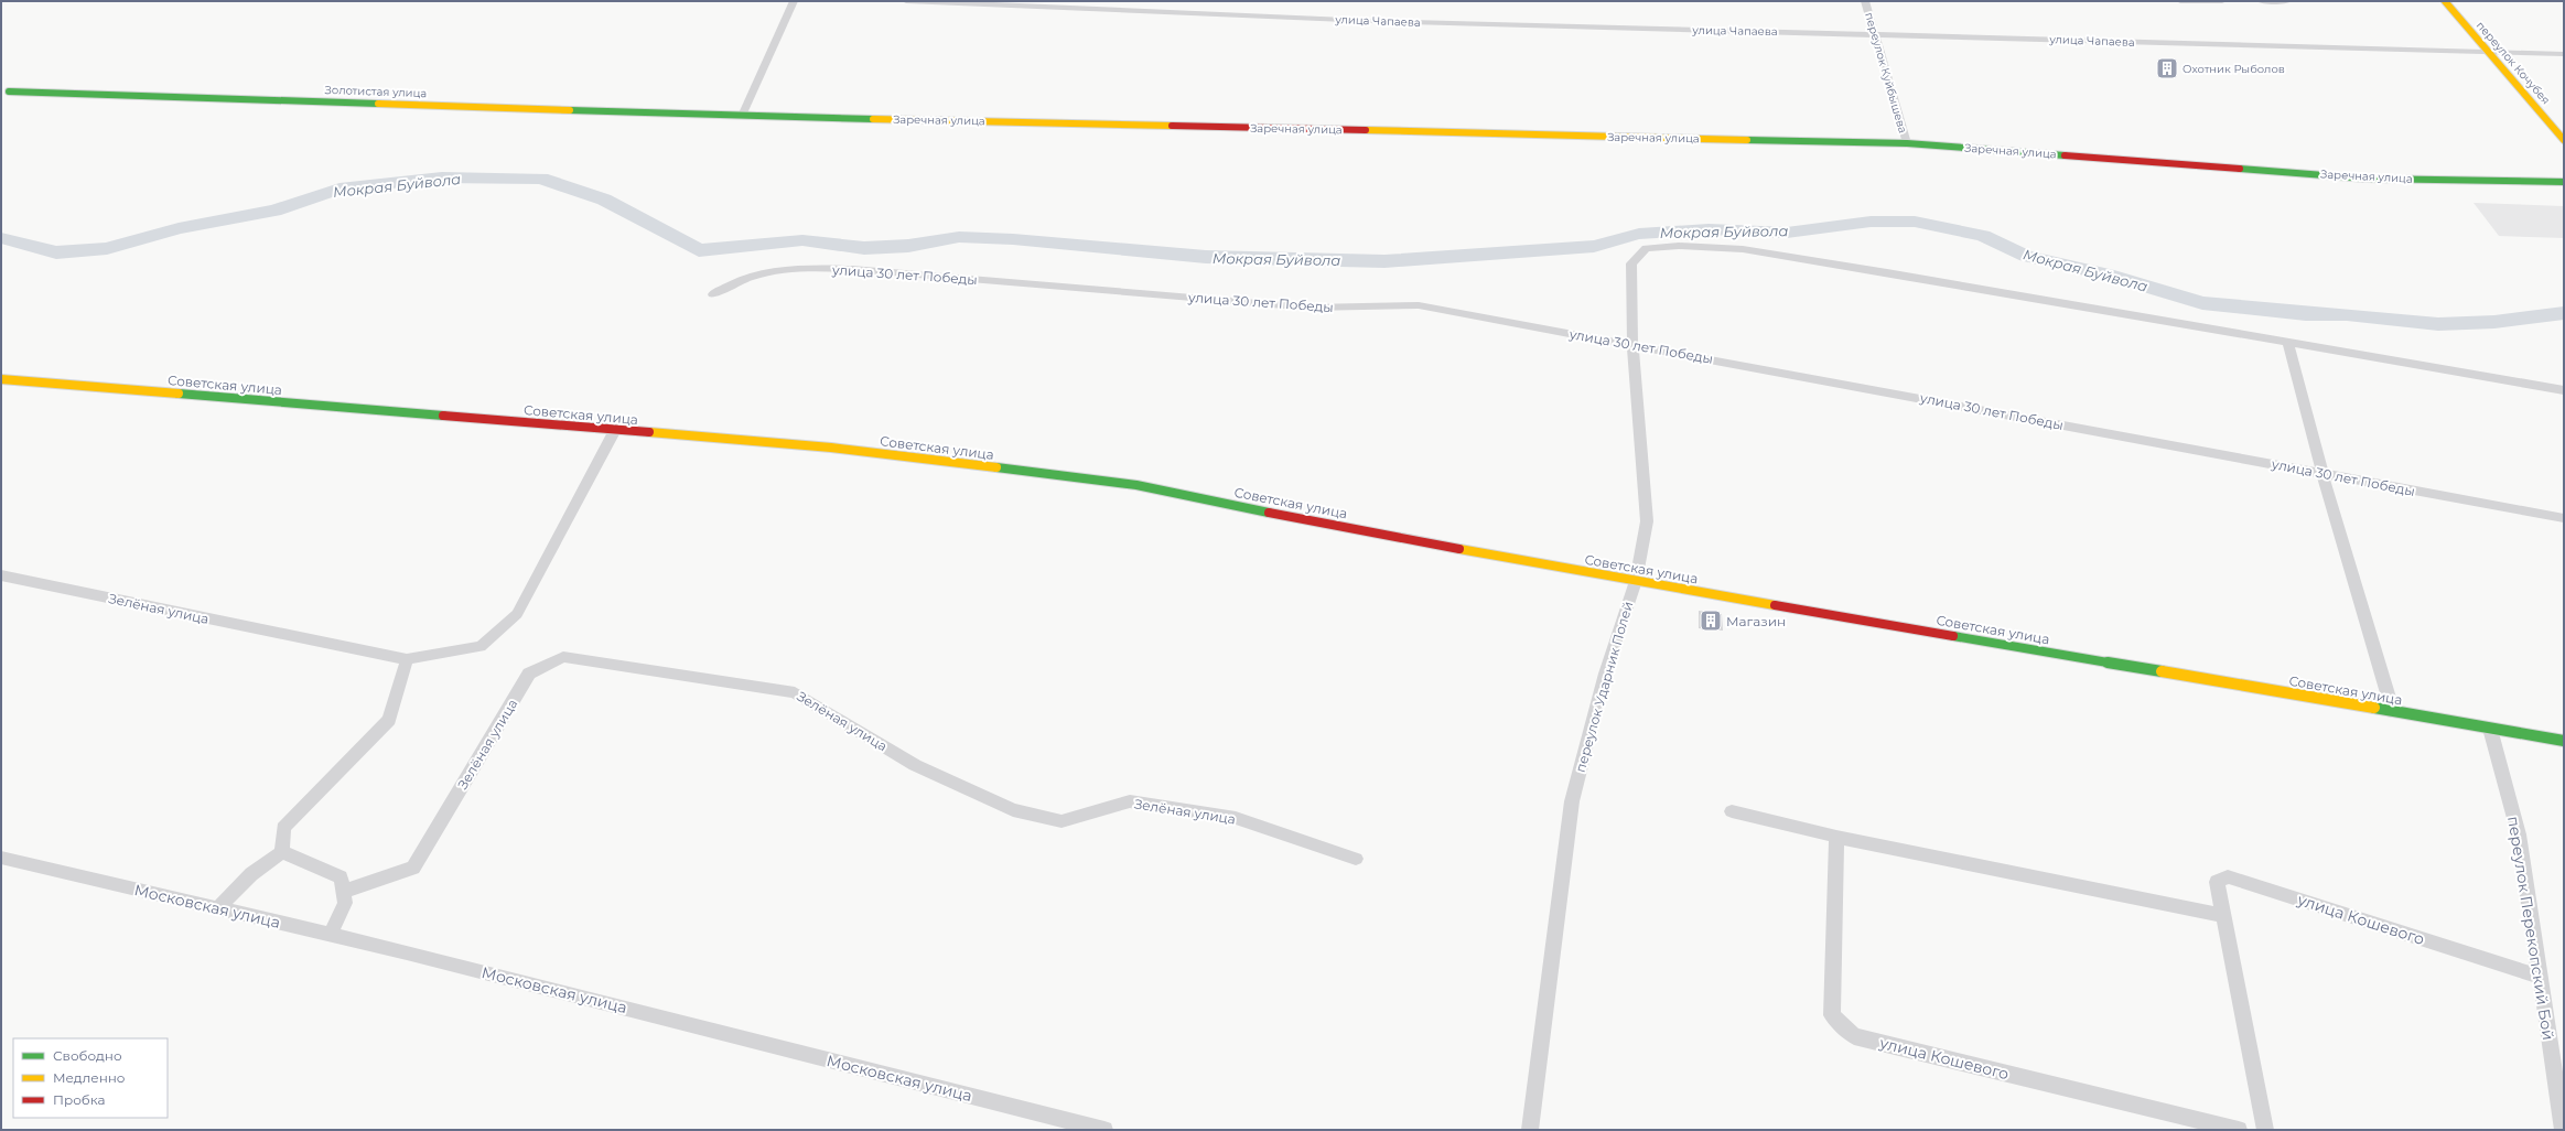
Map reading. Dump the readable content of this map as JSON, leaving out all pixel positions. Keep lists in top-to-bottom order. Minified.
{"streets":{"street":["улица Чапаева","переулок Кочубея","переулок Куйбышева","Золотистая улица","Заречная улица","улица 30 лет Победы","Советская улица","Зелёная улица","переулок Ударник Полей","Московская улица","улица Кошевого","переулок Перекопский Бой"]},"crossings":[["улица Чапаева","переулок Кочубея"],["улица Чапаева","переулок Куйбышева"],["переулок Куйбышева","Заречная улица"],["Золотистая улица","Заречная улица"],["улица 30 лет Победы","переулок Ударник Полей"],["Советская улица","Зелёная улица"],["Советская улица","переулок Ударник Полей"],["Советская улица","переулок Перекопский Бой"],["улица Кошевого","переулок Перекопский Бой"]],"water":["Мокрая Буйвола"],"places":{"building":["Охотник Рыболов","Магазин"]},"legend":["Свободно","Медленно","Пробка"]}
